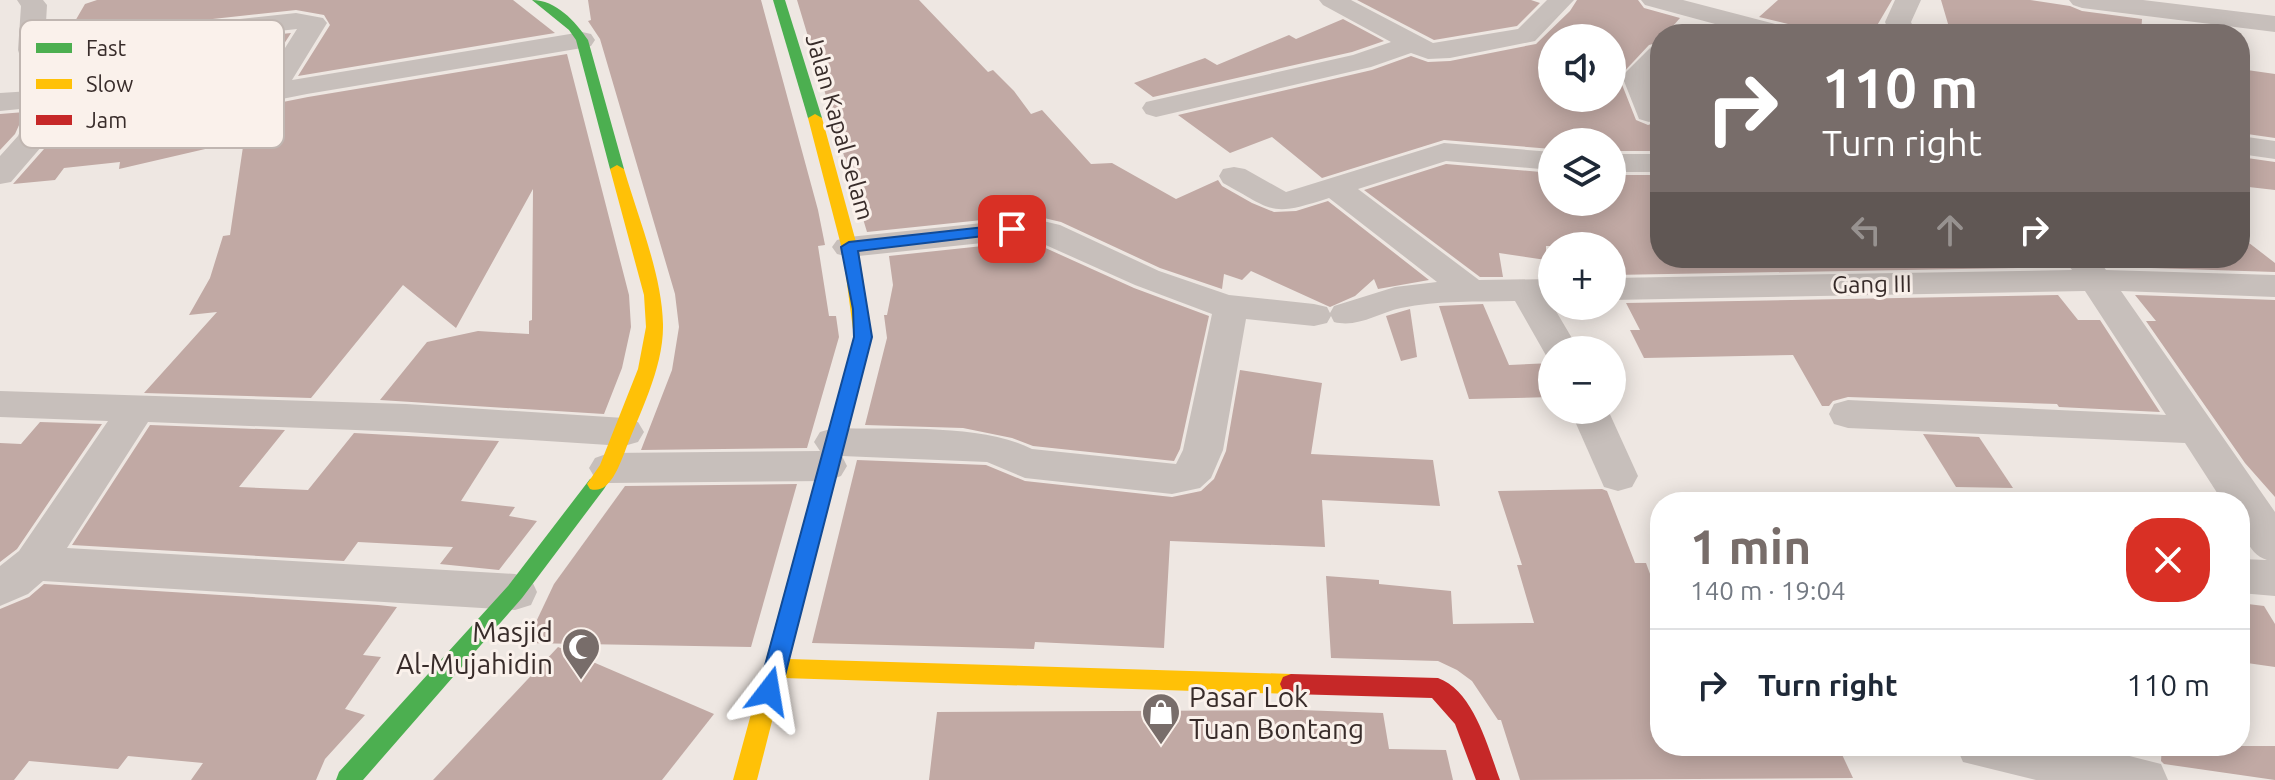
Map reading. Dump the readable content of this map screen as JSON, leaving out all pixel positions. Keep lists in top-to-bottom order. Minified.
{"streets":{"street":["Jalan Kapal Selam","Gang III"]},"places":{"mosque":["Masjid Al-Mujahidin"],"shop":["Pasar Lok Tuan Bontang"]},"legend":["Fast","Slow","Jam"],"page":{"map_buttons":["+","−"],"turn":["110 m","Turn right"],"heading":["1 min","140 m · 19:04"],"list":[{"name":"Turn right","value":"110 m"}]}}
